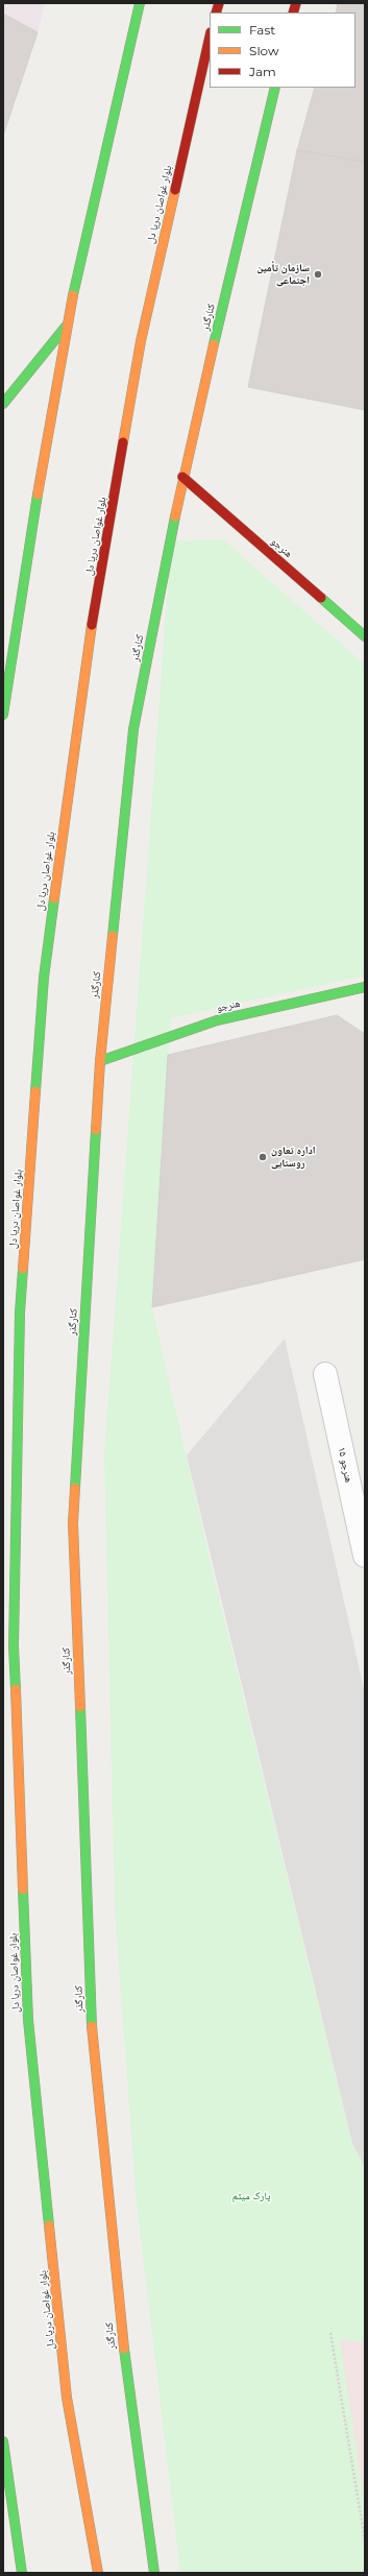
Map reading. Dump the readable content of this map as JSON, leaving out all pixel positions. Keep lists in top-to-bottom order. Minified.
{"streets":{"main road":["بلوار غواصان دریا دل","کنارگذر","هنرجو"],"street":["هنرجو ۱۵"]},"crossings":[["کنارگذر","هنرجو"]],"parks":["پارک میثم"],"places":["سازمان تأمین اجتماعی","اداره تعاون روستایی"],"legend":["Fast","Slow","Jam"]}
